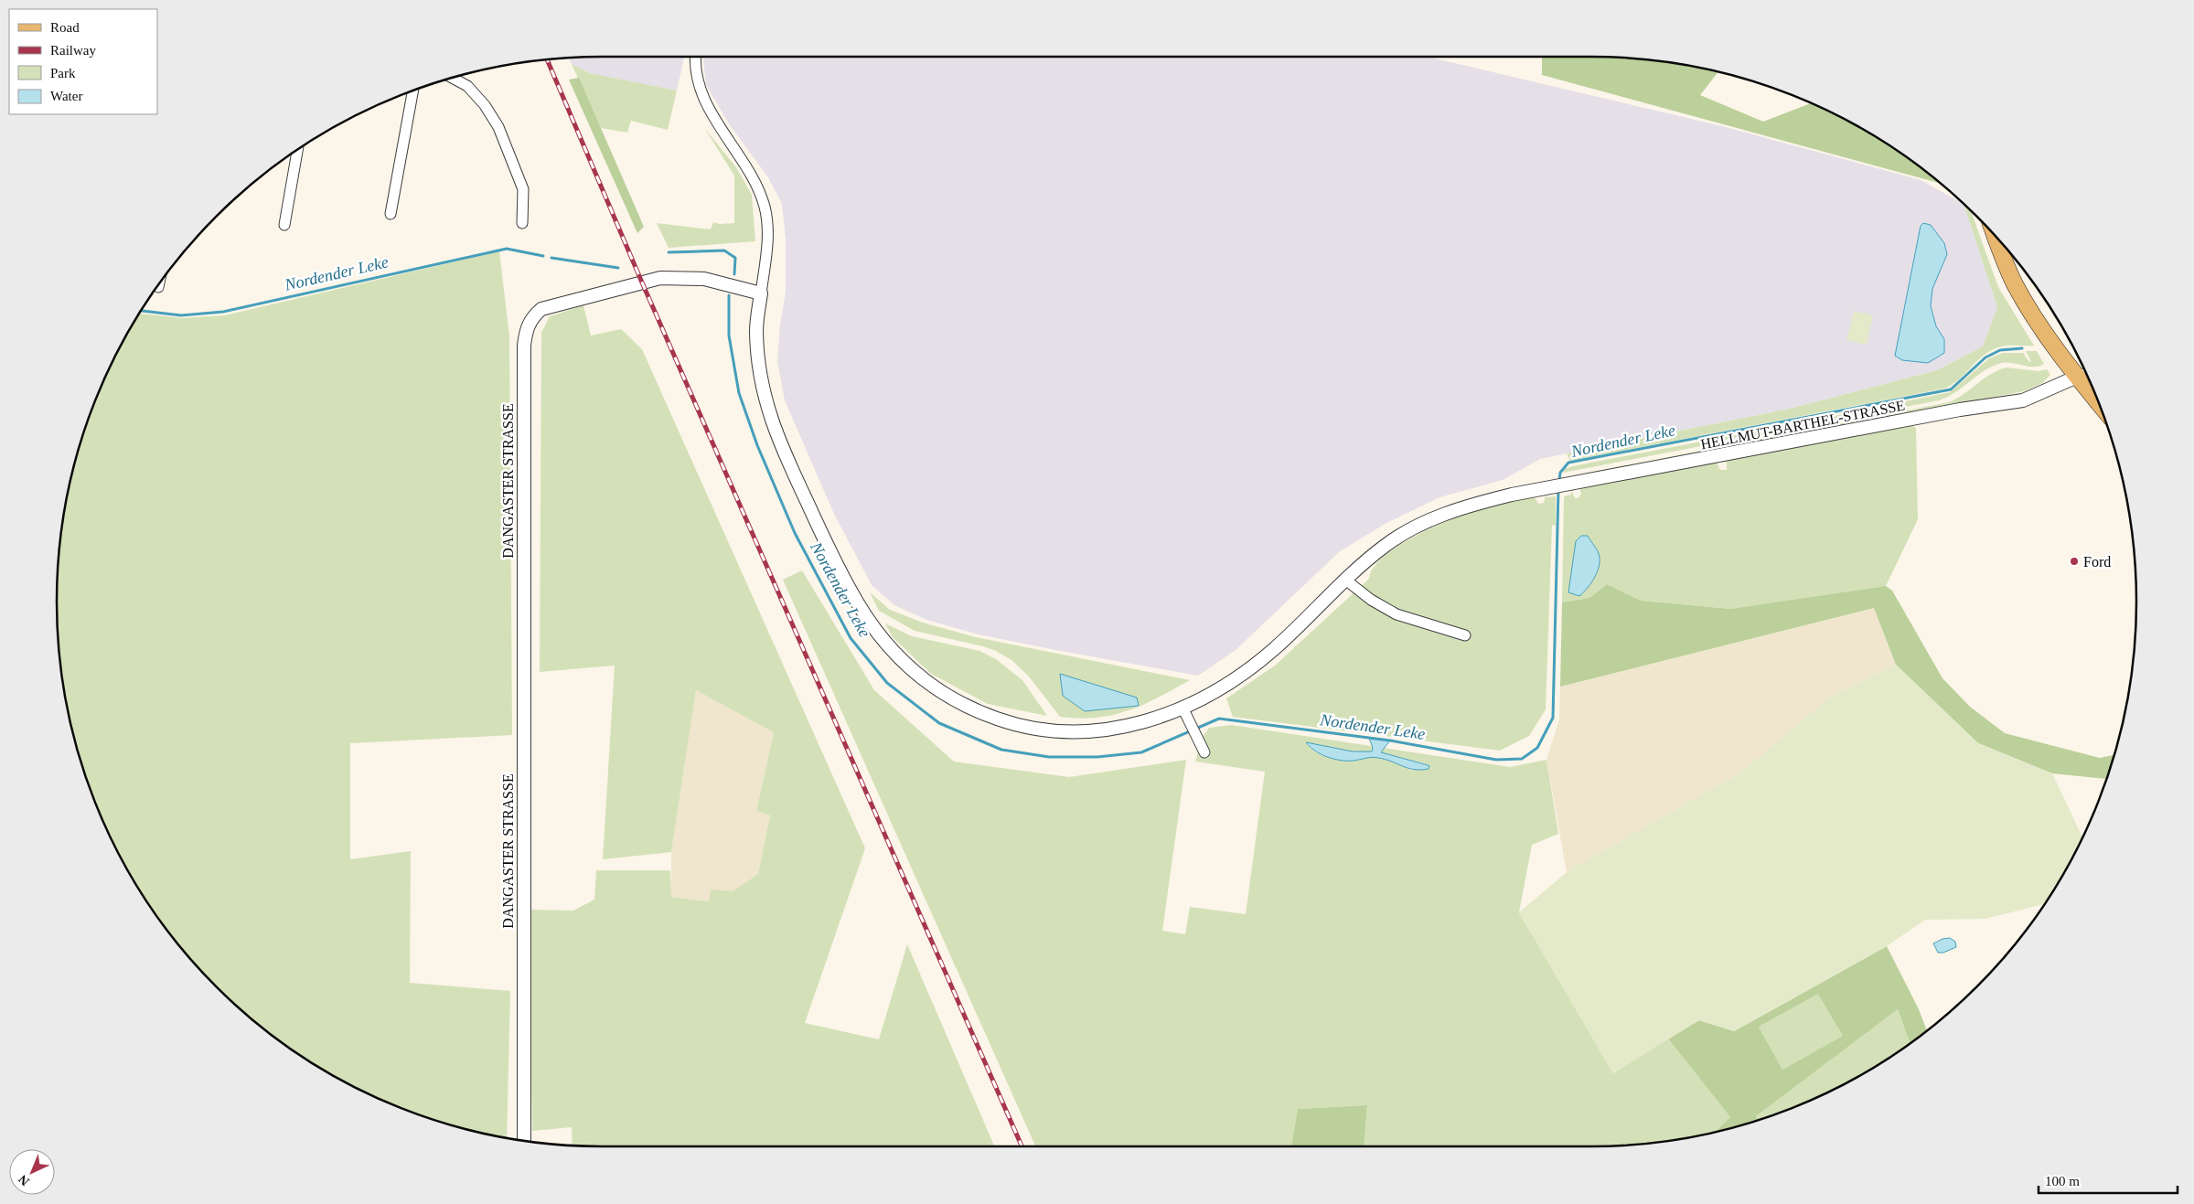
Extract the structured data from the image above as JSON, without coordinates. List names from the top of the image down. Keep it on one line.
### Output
{"streets":{"street":["HELLMUT-BARTHEL-STRASSE","DANGASTER STRASSE"]},"crossings":[["HELLMUT-BARTHEL-STRASSE","DANGASTER STRASSE"]],"water":["Nordender Leke"],"places":["Ford"],"legend":["Road","Railway","Park","Water"],"scale_bar":"100 m","north":"bottom left"}
